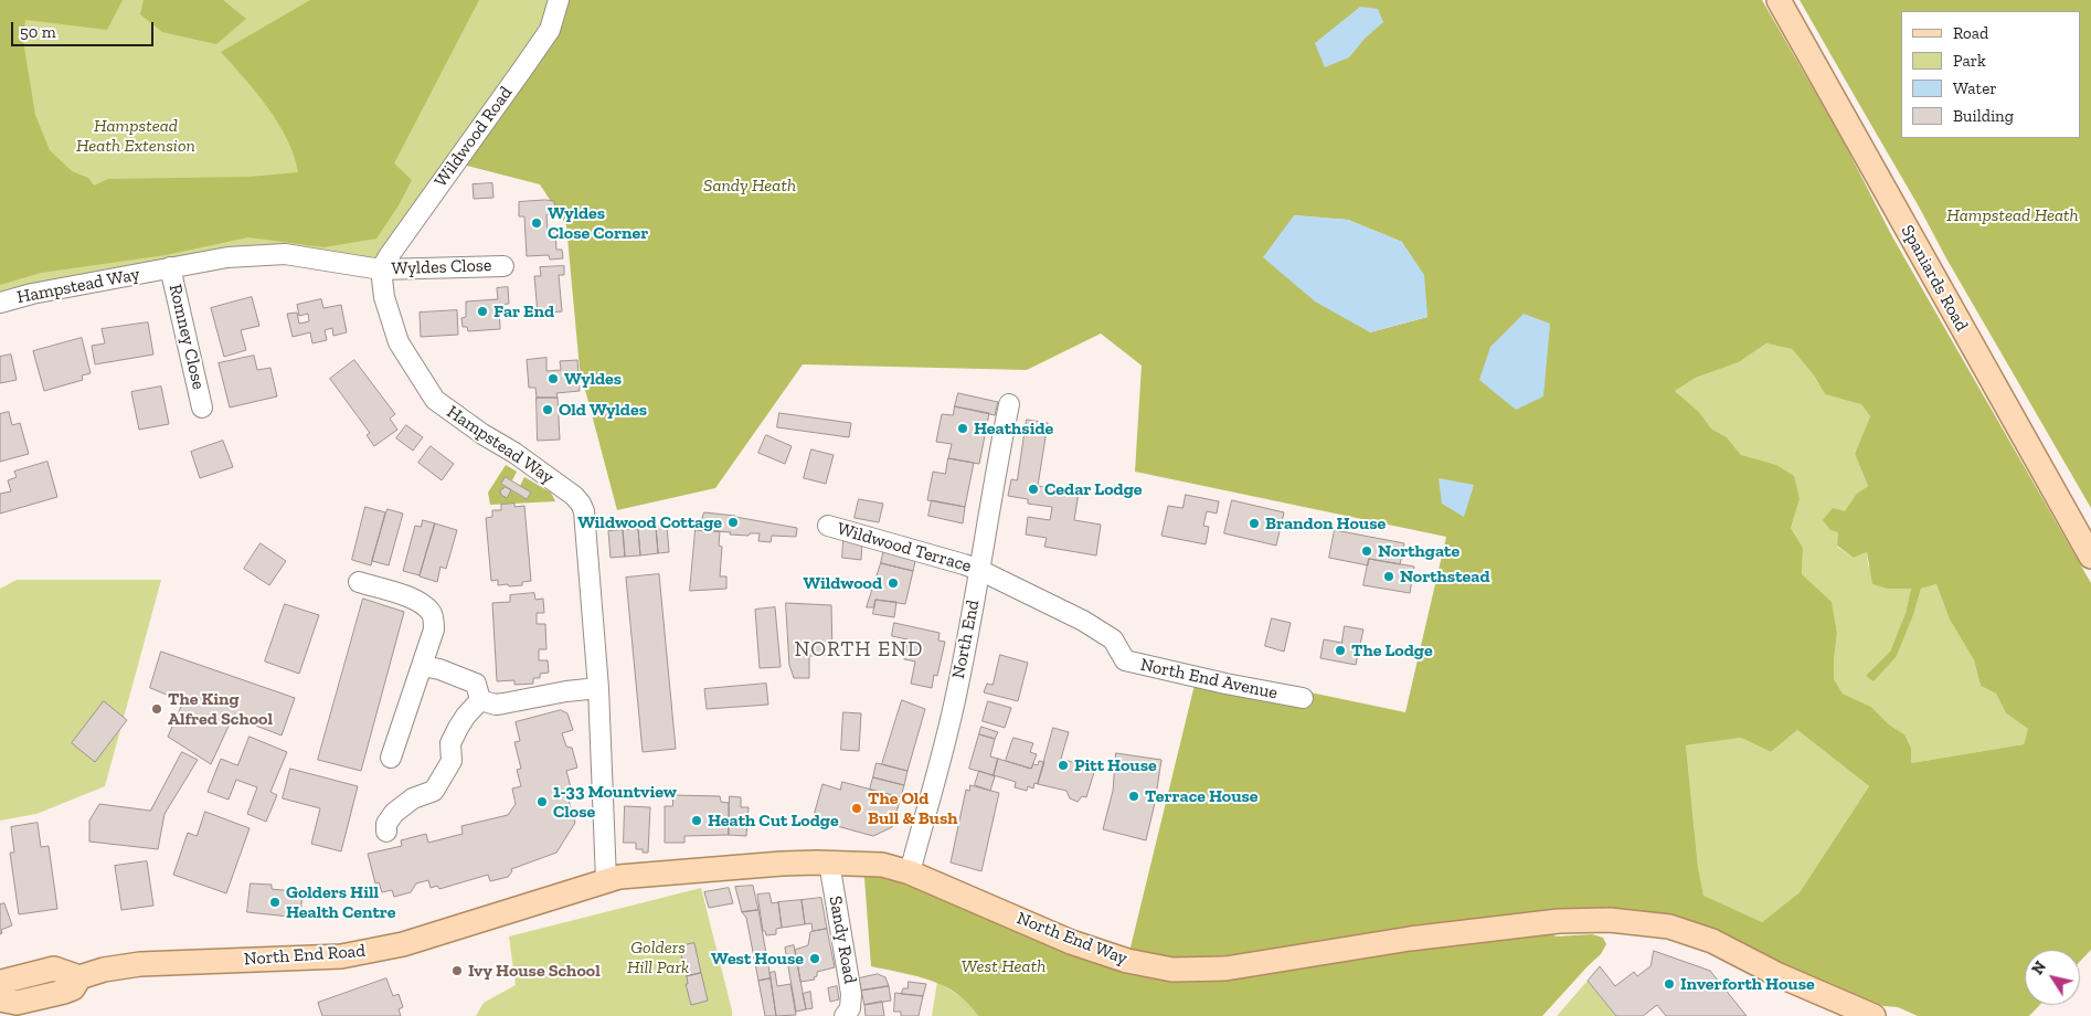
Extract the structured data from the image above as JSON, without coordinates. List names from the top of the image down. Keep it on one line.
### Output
{"streets":{"main road":["Spaniards Road","North End Way","North End Road"],"street":["Wildwood Road","Wyldes Close","Hampstead Way","Romney Close","Wildwood Terrace","North End","North End Avenue","Sandy Road"]},"crossings":[["Wildwood Road","Wyldes Close"],["Wildwood Road","Hampstead Way"],["Wyldes Close","Hampstead Way"],["Hampstead Way","Romney Close"],["Hampstead Way","North End Way"],["Hampstead Way","North End Road"],["Wildwood Terrace","North End"],["Wildwood Terrace","North End Avenue"],["North End","North End Avenue"],["North End","North End Way"],["North End Way","Sandy Road"],["North End Way","North End Road"]],"districts":["NORTH END"],"parks":["Hampstead Heath Extension","Sandy Heath","Hampstead Heath","Golders Hill Park","West Heath"],"places":["Wyldes Close Corner","Far End","Wyldes","Old Wyldes","Heathside","Cedar Lodge","Wildwood Cottage","Brandon House","Northgate","Northstead","Wildwood","The Lodge","The King Alfred School","Pitt House","Terrace House","1-33 Mountview Close","The Old Bull & Bush","Heath Cut Lodge","Golders Hill Health Centre","West House","Ivy House School","Inverforth House"],"legend":["Road","Park","Water","Building"],"scale_bar":"50 m","north":"top left"}
